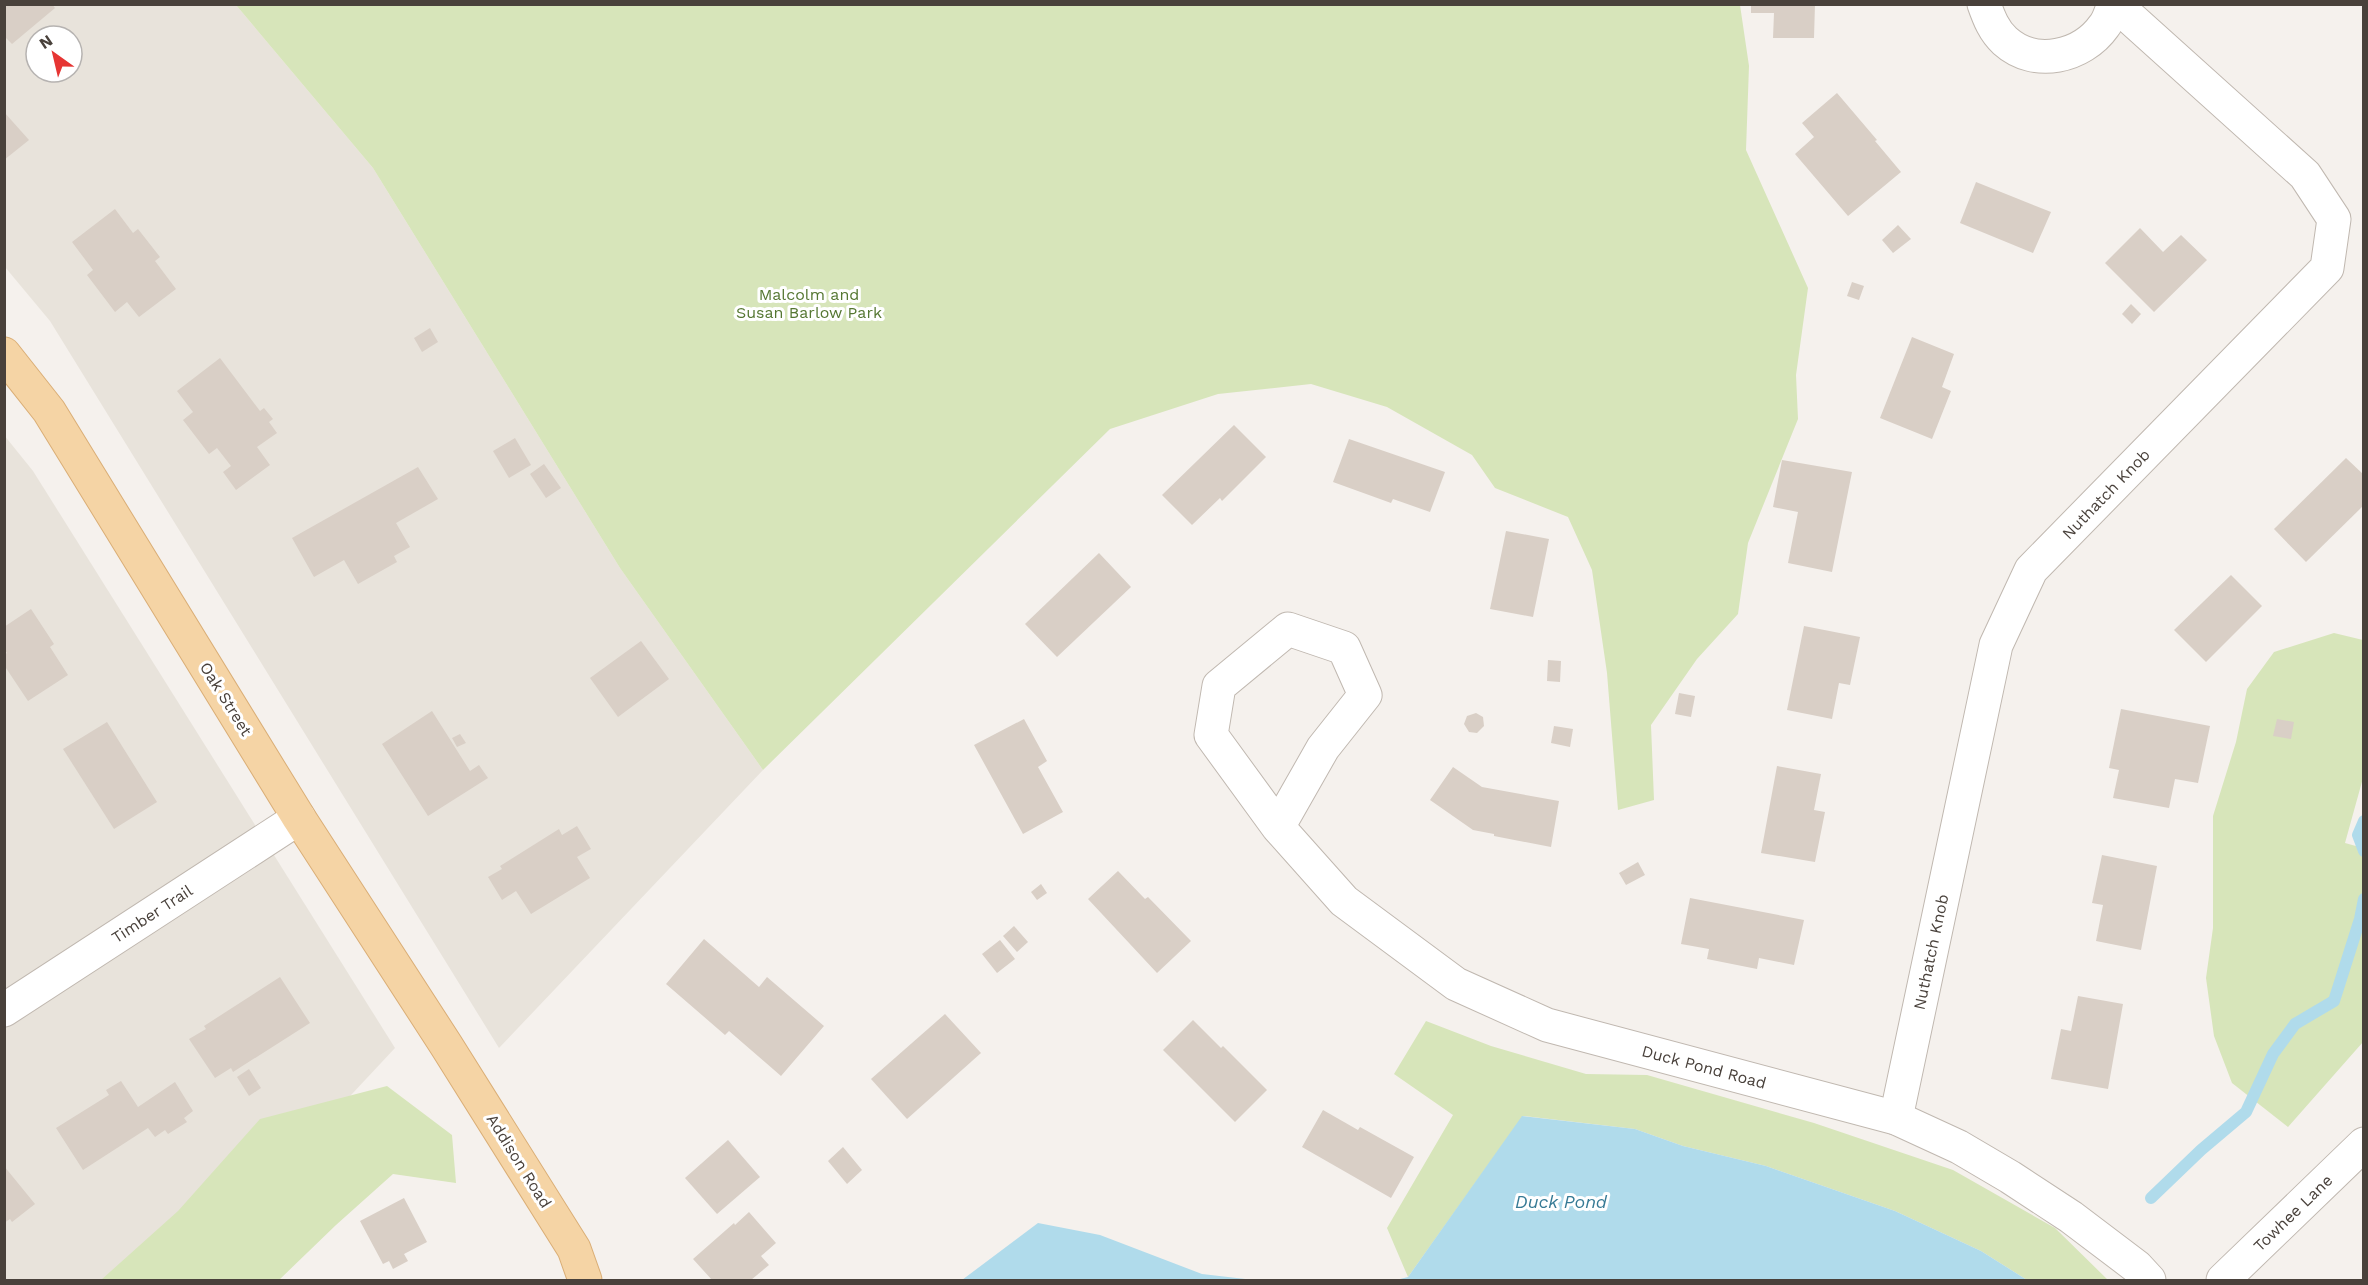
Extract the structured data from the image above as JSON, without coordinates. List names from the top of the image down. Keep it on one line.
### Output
{"streets":{"main road":["Oak Street","Addison Road"],"street":["Nuthatch Knob","Timber Trail","Duck Pond Road","Towhee Lane"]},"crossings":[["Nuthatch Knob","Duck Pond Road"],["Oak Street","Timber Trail"],["Oak Street","Addison Road"]],"water":["Duck Pond"],"parks":["Malcolm and Susan Barlow Park"],"north":"top left"}
